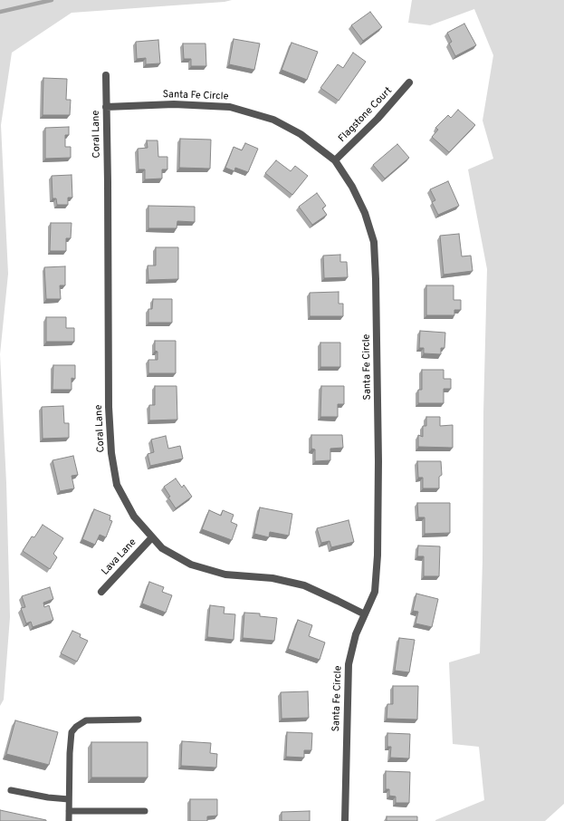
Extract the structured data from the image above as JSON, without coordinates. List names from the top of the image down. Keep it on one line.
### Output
{"streets":{"street":["Santa Fe Circle","Flagstone Court","Coral Lane","Lava Lane"]},"crossings":[["Santa Fe Circle","Flagstone Court"],["Santa Fe Circle","Coral Lane"],["Coral Lane","Lava Lane"]]}
